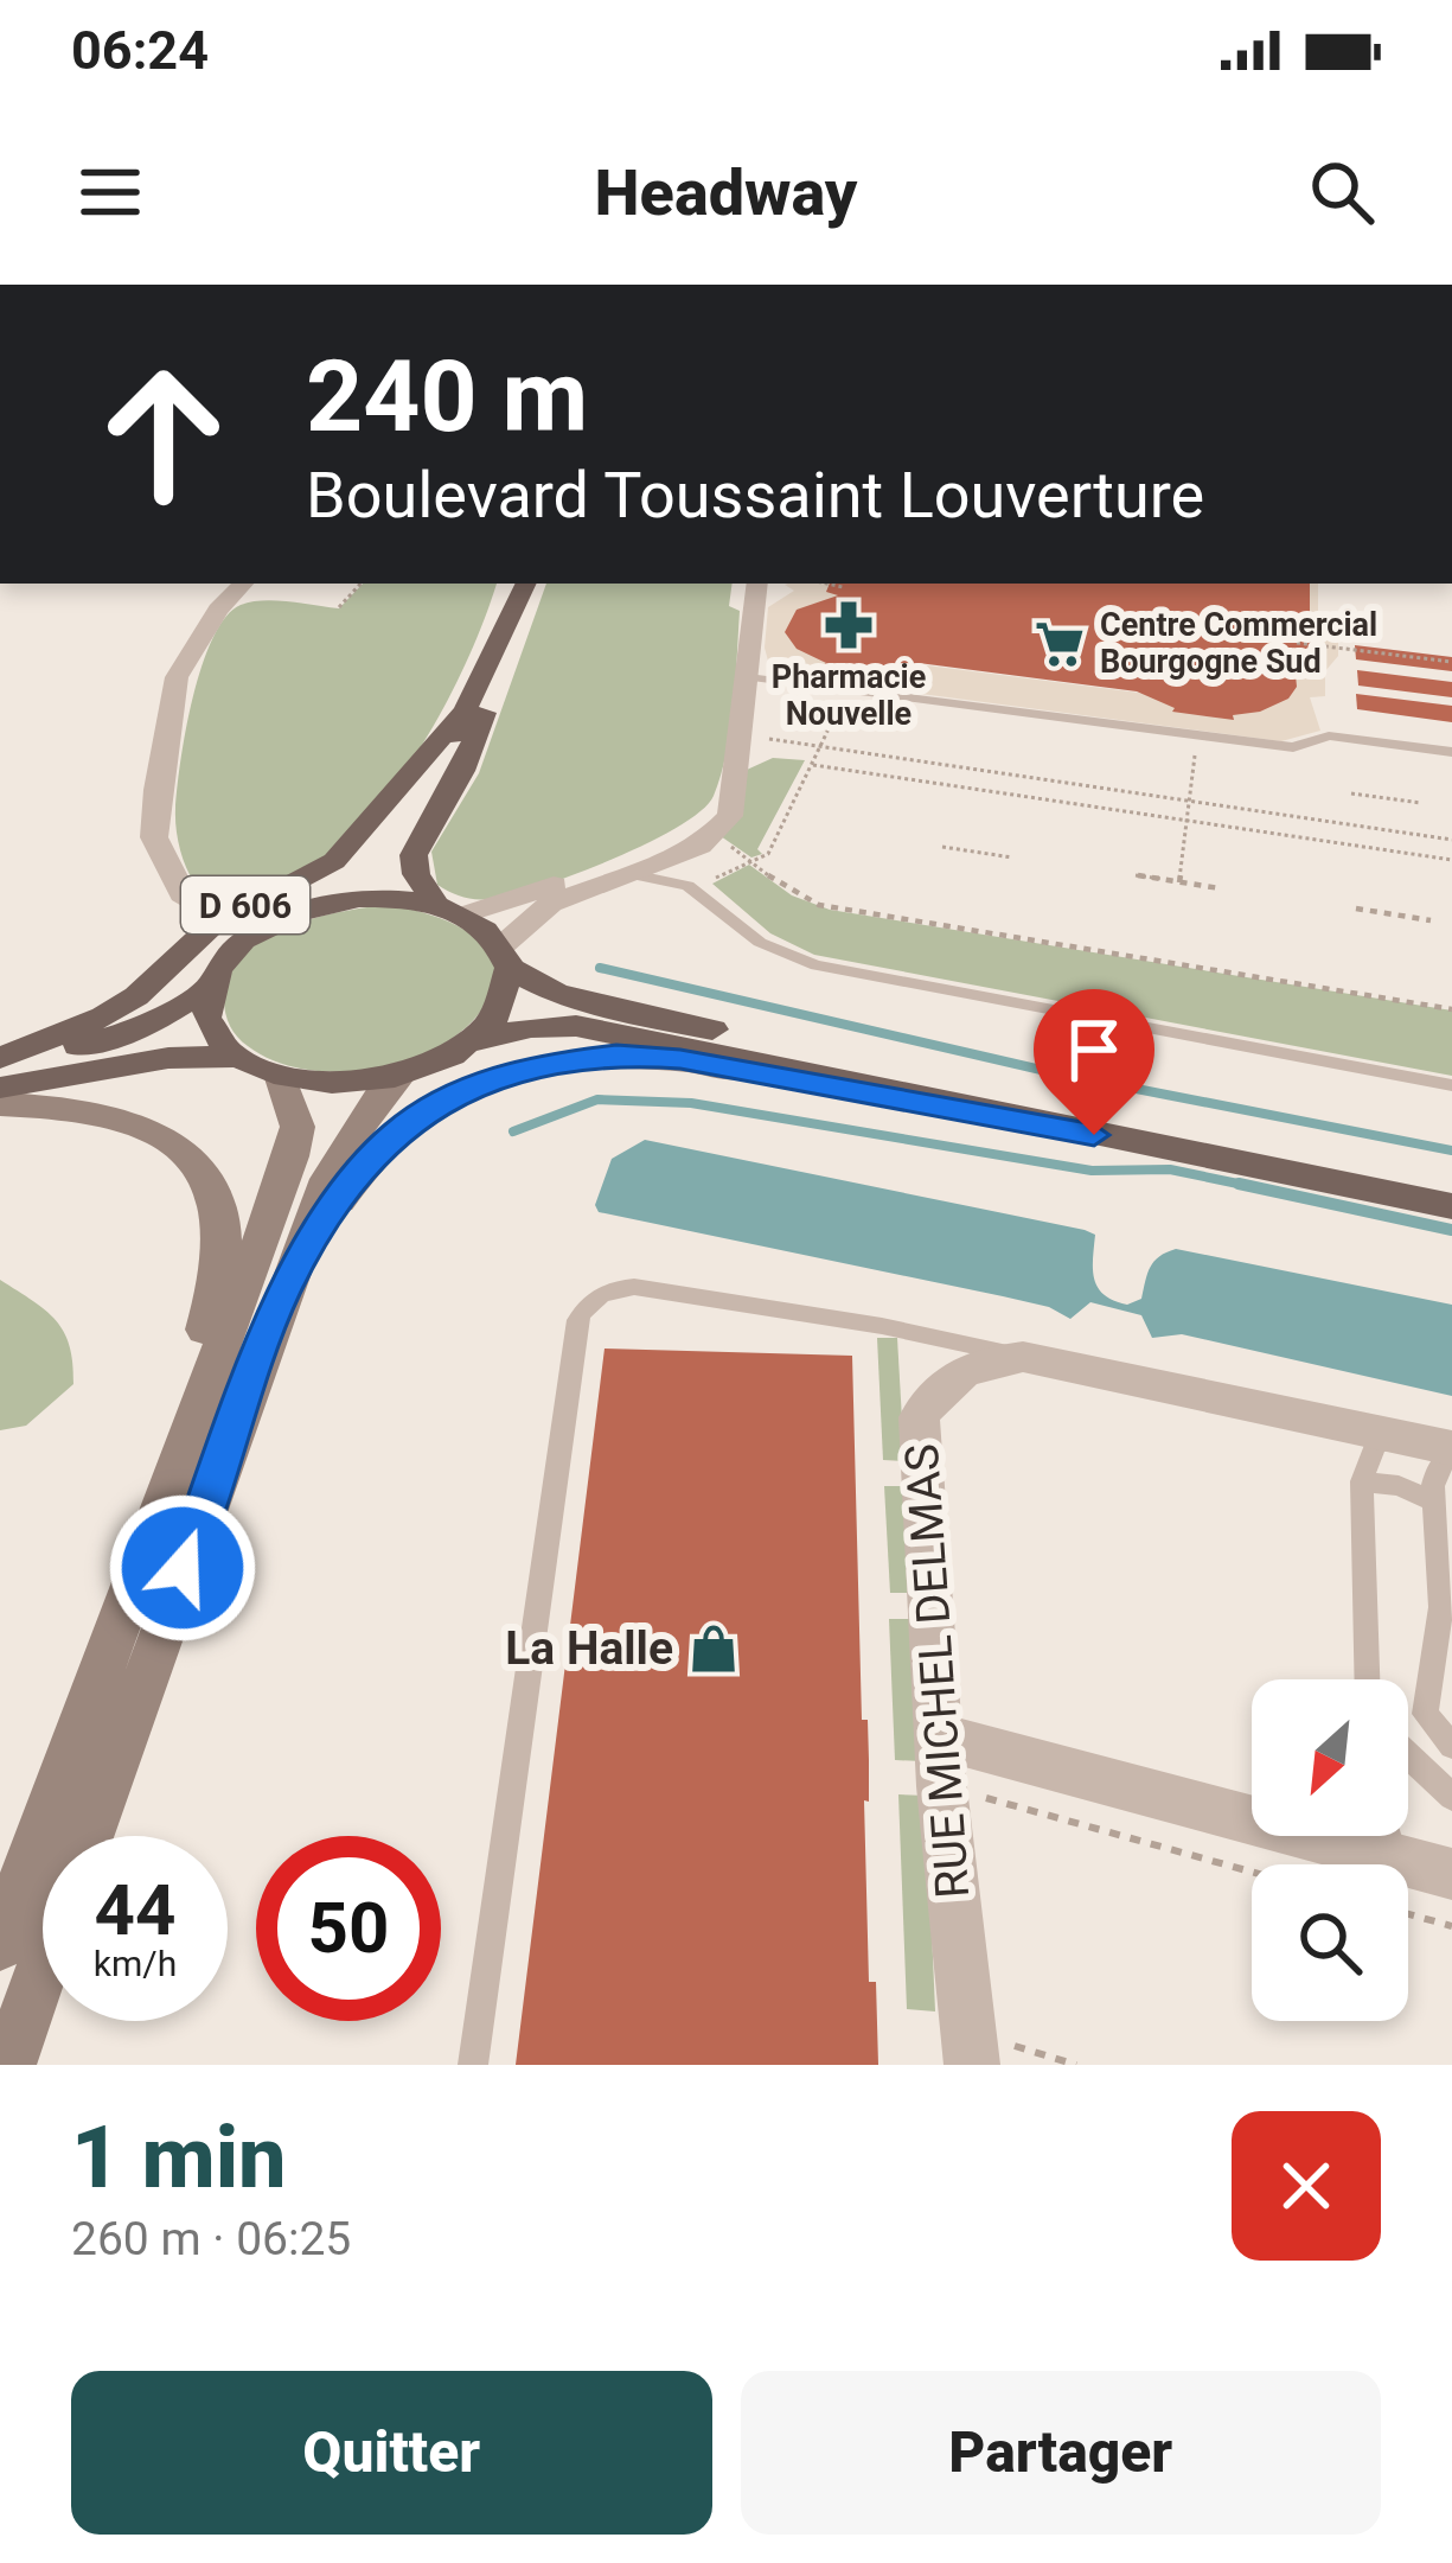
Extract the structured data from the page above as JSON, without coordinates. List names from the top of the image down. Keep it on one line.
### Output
{"streets":{"main road":["D 606"],"street":["RUE MICHEL DELMAS"]},"places":{"pharmacy":["Pharmacie Nouvelle"],"supermarket":["Centre Commercial Bourgogne Sud"],"shop":["La Halle"]},"north":"bottom left","page":{"status":"06:24","header":"Headway","turn":["240 m","Boulevard Toussaint Louverture"],"speed":"44 km/h","limit":"50","heading":["1 min","260 m · 06:25"],"buttons":["Quitter","Partager"]}}
